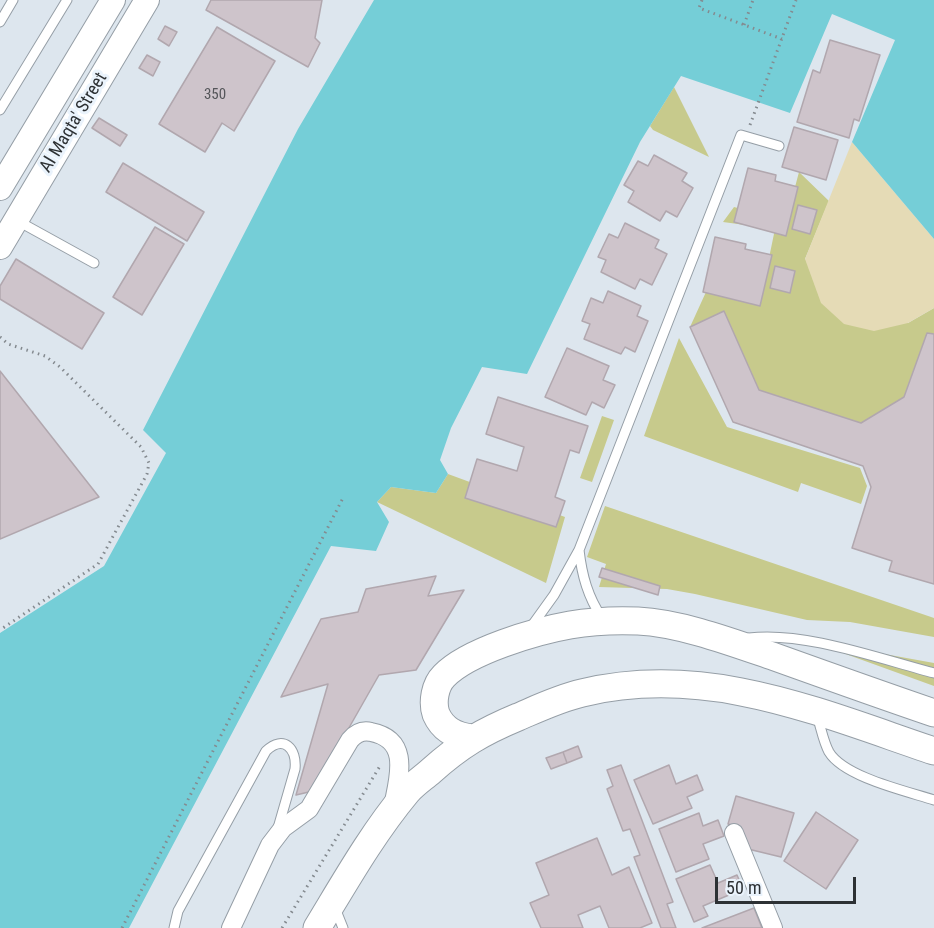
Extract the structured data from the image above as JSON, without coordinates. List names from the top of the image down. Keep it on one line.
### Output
{"streets":{"street":["Al Maqta' Street"]},"house_numbers":["350"],"scale_bar":"50 m"}
